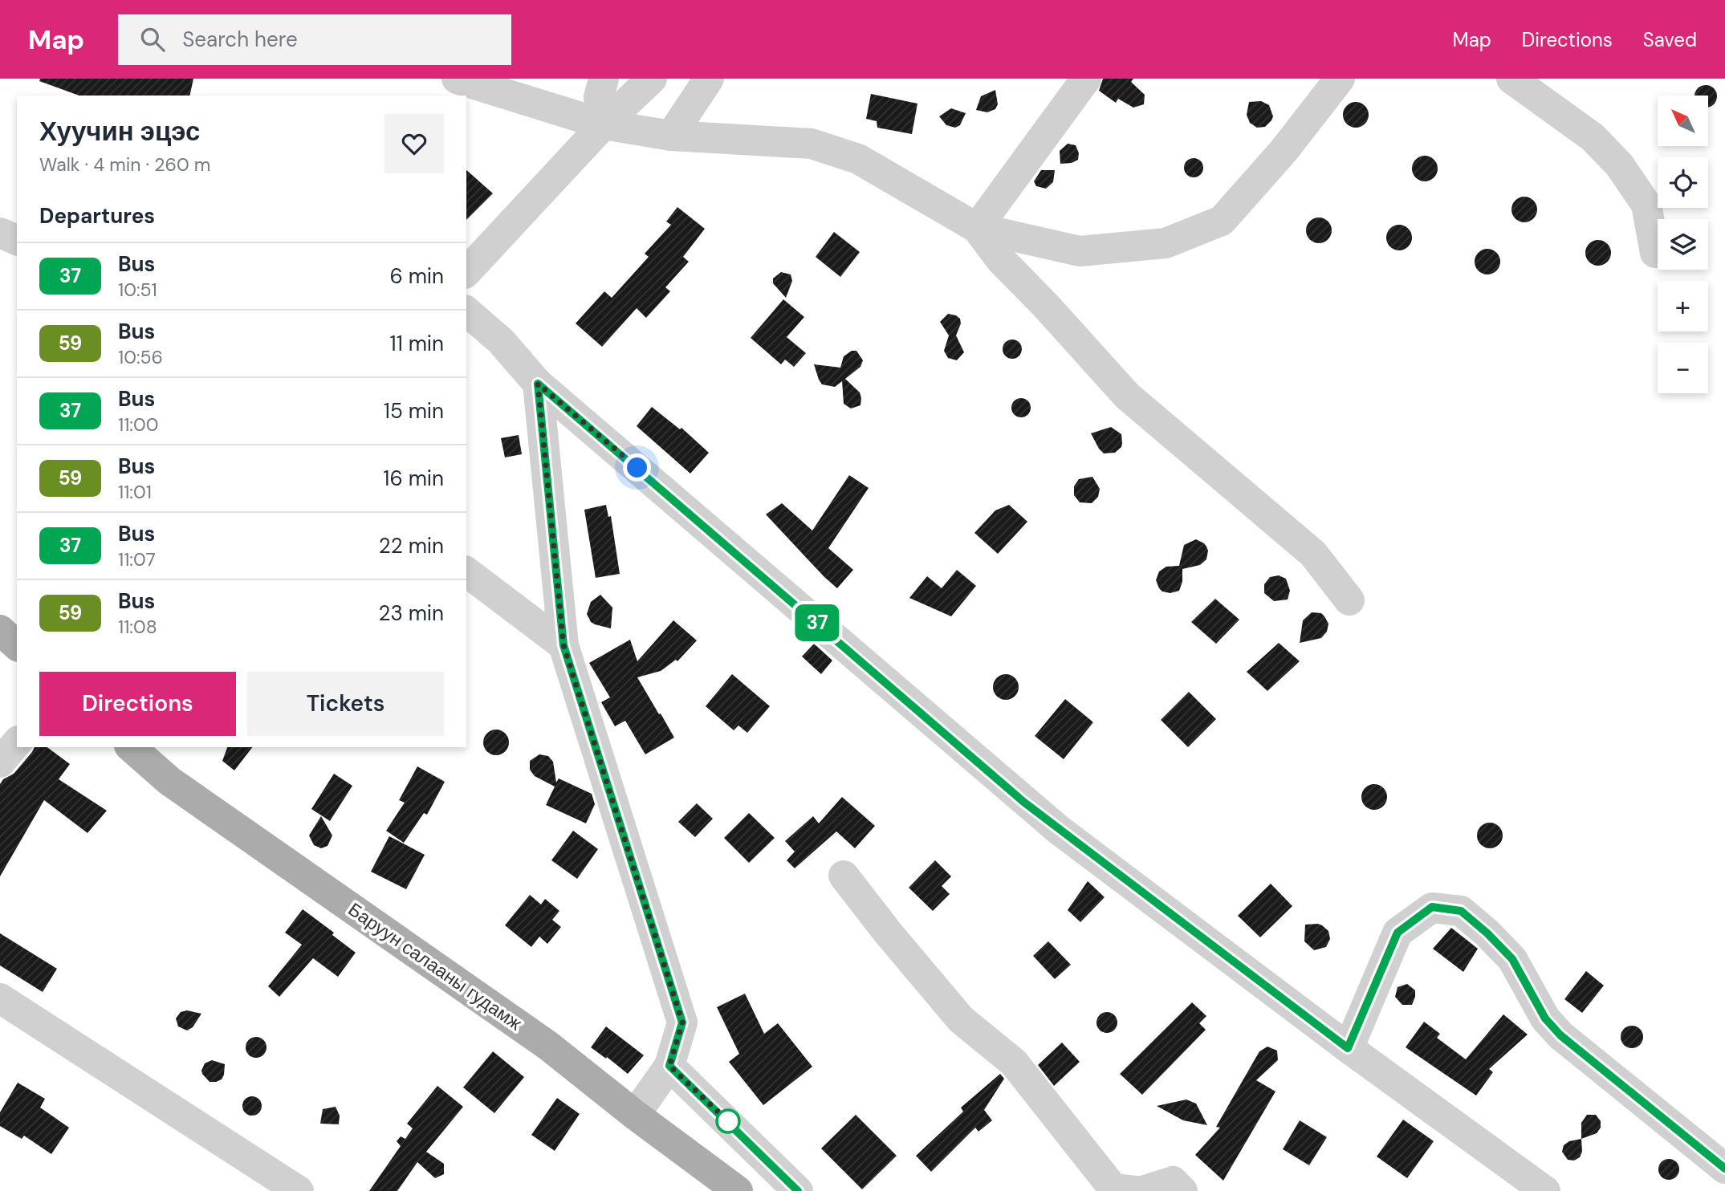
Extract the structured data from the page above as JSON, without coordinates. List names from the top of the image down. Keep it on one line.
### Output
{"streets":{"main road":["Баруун салааны гудамж"]},"lines":["bus line 37"],"north":"top left","page":{"header":"Map","search":"Search here","nav":["Map","Directions","Saved"],"on_map":"37","map_buttons":["+","−"],"heading":[["Хуучин эцэс","Walk · 4 min · 260 m"],"Departures"],"list":[{"mark":"37","name":"Bus","note":"10:51","value":"6 min"},{"mark":"59","name":"Bus","note":"10:56","value":"11 min"},{"mark":"37","name":"Bus","note":"11:00","value":"15 min"},{"mark":"59","name":"Bus","note":"11:01","value":"16 min"},{"mark":"37","name":"Bus","note":"11:07","value":"22 min"},{"mark":"59","name":"Bus","note":"11:08","value":"23 min"}],"buttons":["Directions","Tickets"]}}
